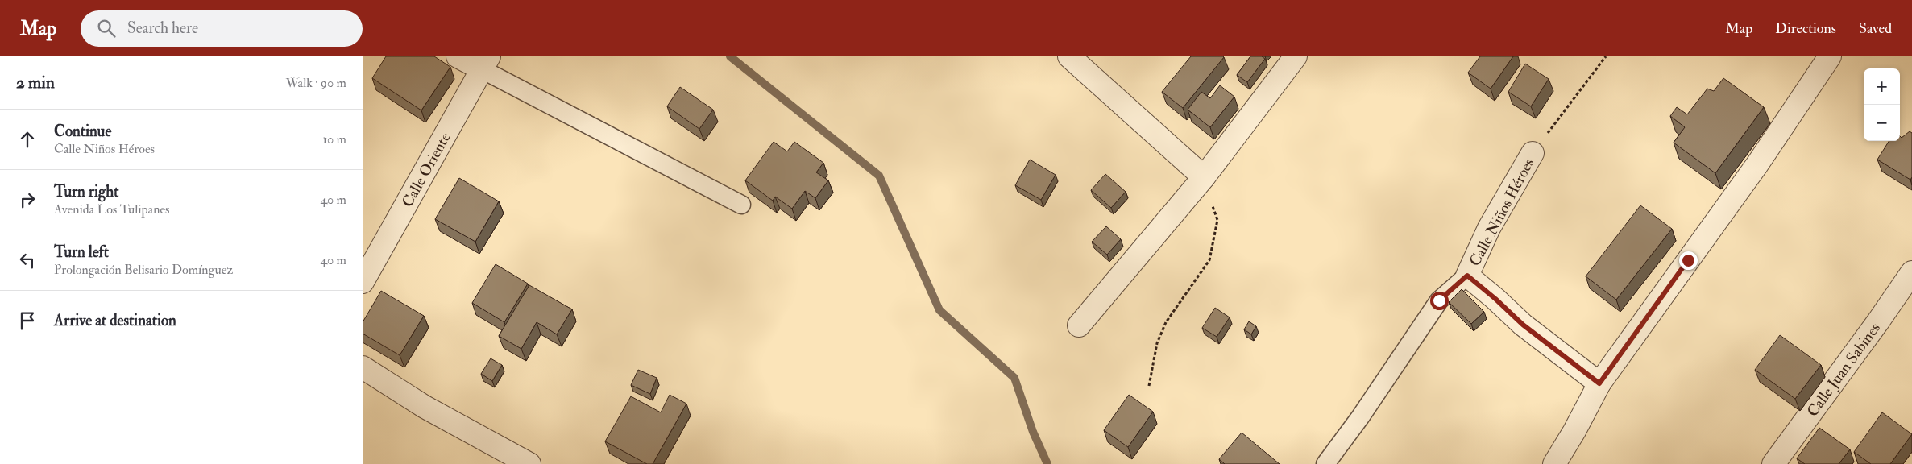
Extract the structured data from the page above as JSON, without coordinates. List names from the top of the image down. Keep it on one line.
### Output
{"streets":{"street":["Calle Oriente","Calle Niños Héroes","Calle Juan Sabines"]},"page":{"header":"Map","search":"Search here","nav":["Map","Directions","Saved"],"heading":["2 min","Walk · 90 m"],"map_buttons":["+","−"],"list":[["Continue","Calle Niños Héroes","10 m"],["Turn right","Avenida Los Tulipanes","40 m"],["Turn left","Prolongación Belisario Domínguez","40 m"],"Arrive at destination"]}}
